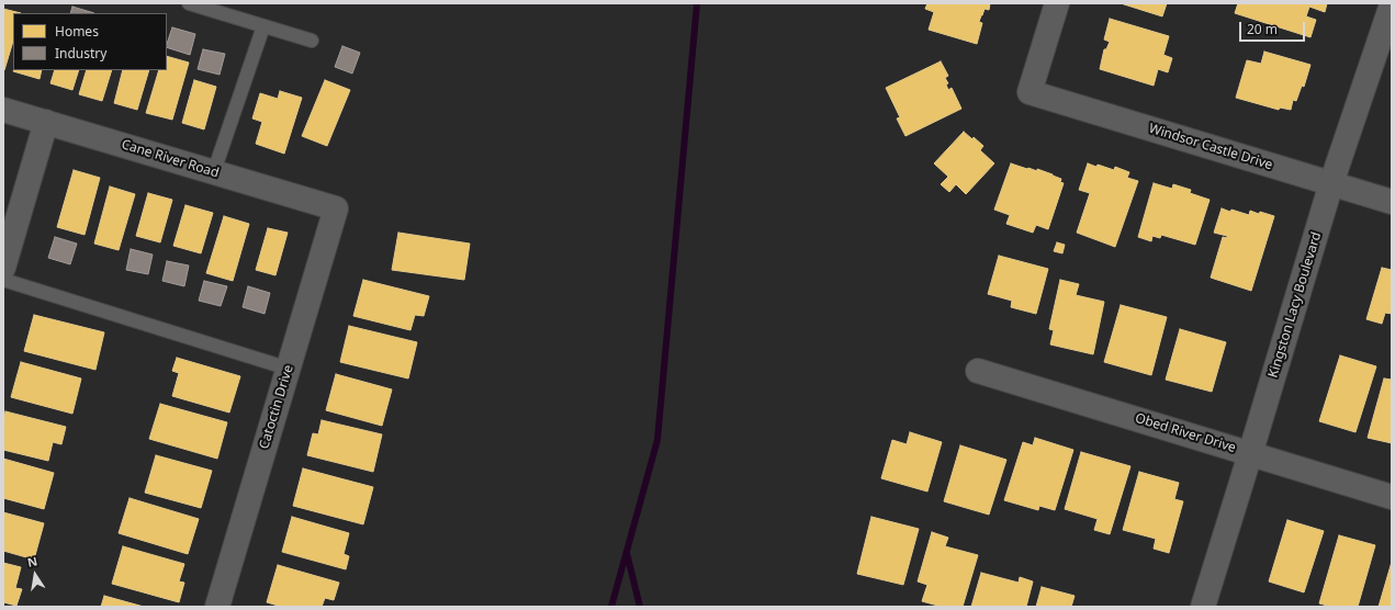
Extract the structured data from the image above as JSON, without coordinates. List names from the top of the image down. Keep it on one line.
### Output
{"streets":{"street":["Windsor Castle Drive","Cane River Road","Kingston Lacy Boulevard","Catoctin Drive","Obed River Drive"]},"crossings":[["Windsor Castle Drive","Kingston Lacy Boulevard"],["Cane River Road","Catoctin Drive"],["Kingston Lacy Boulevard","Obed River Drive"]],"legend":["Homes","Industry"],"scale_bar":"20 m","north":"top"}
